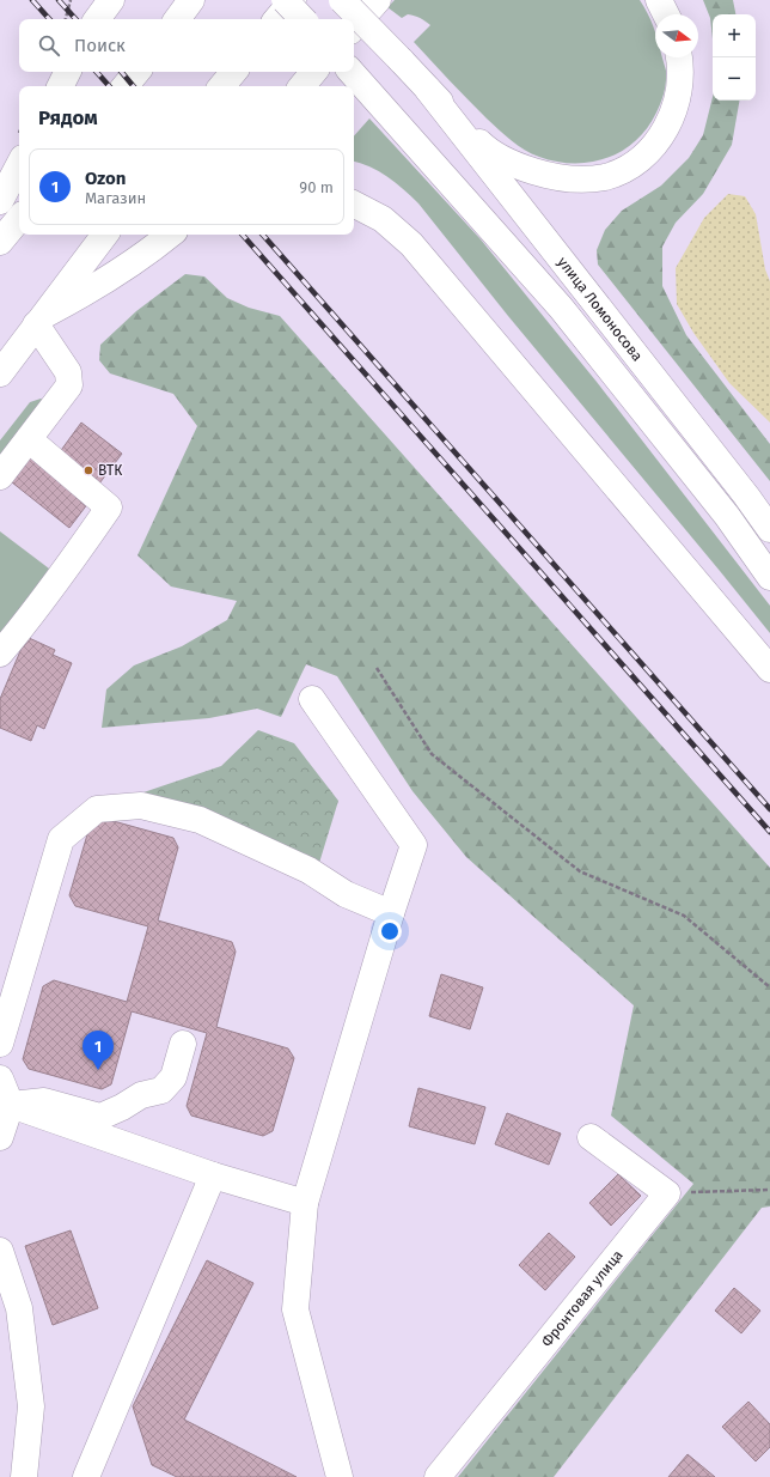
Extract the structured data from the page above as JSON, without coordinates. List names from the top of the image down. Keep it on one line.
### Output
{"streets":{"main road":["улица Ломоносова","Фронтовая улица"]},"places":["ВТК"],"north":"right","page":{"map_buttons":["+","−"],"search":"Поиск","heading":"Рядом","list":[{"mark":"1","name":"Ozon","note":"Магазин","value":"90 m"}],"pins":"1"}}
